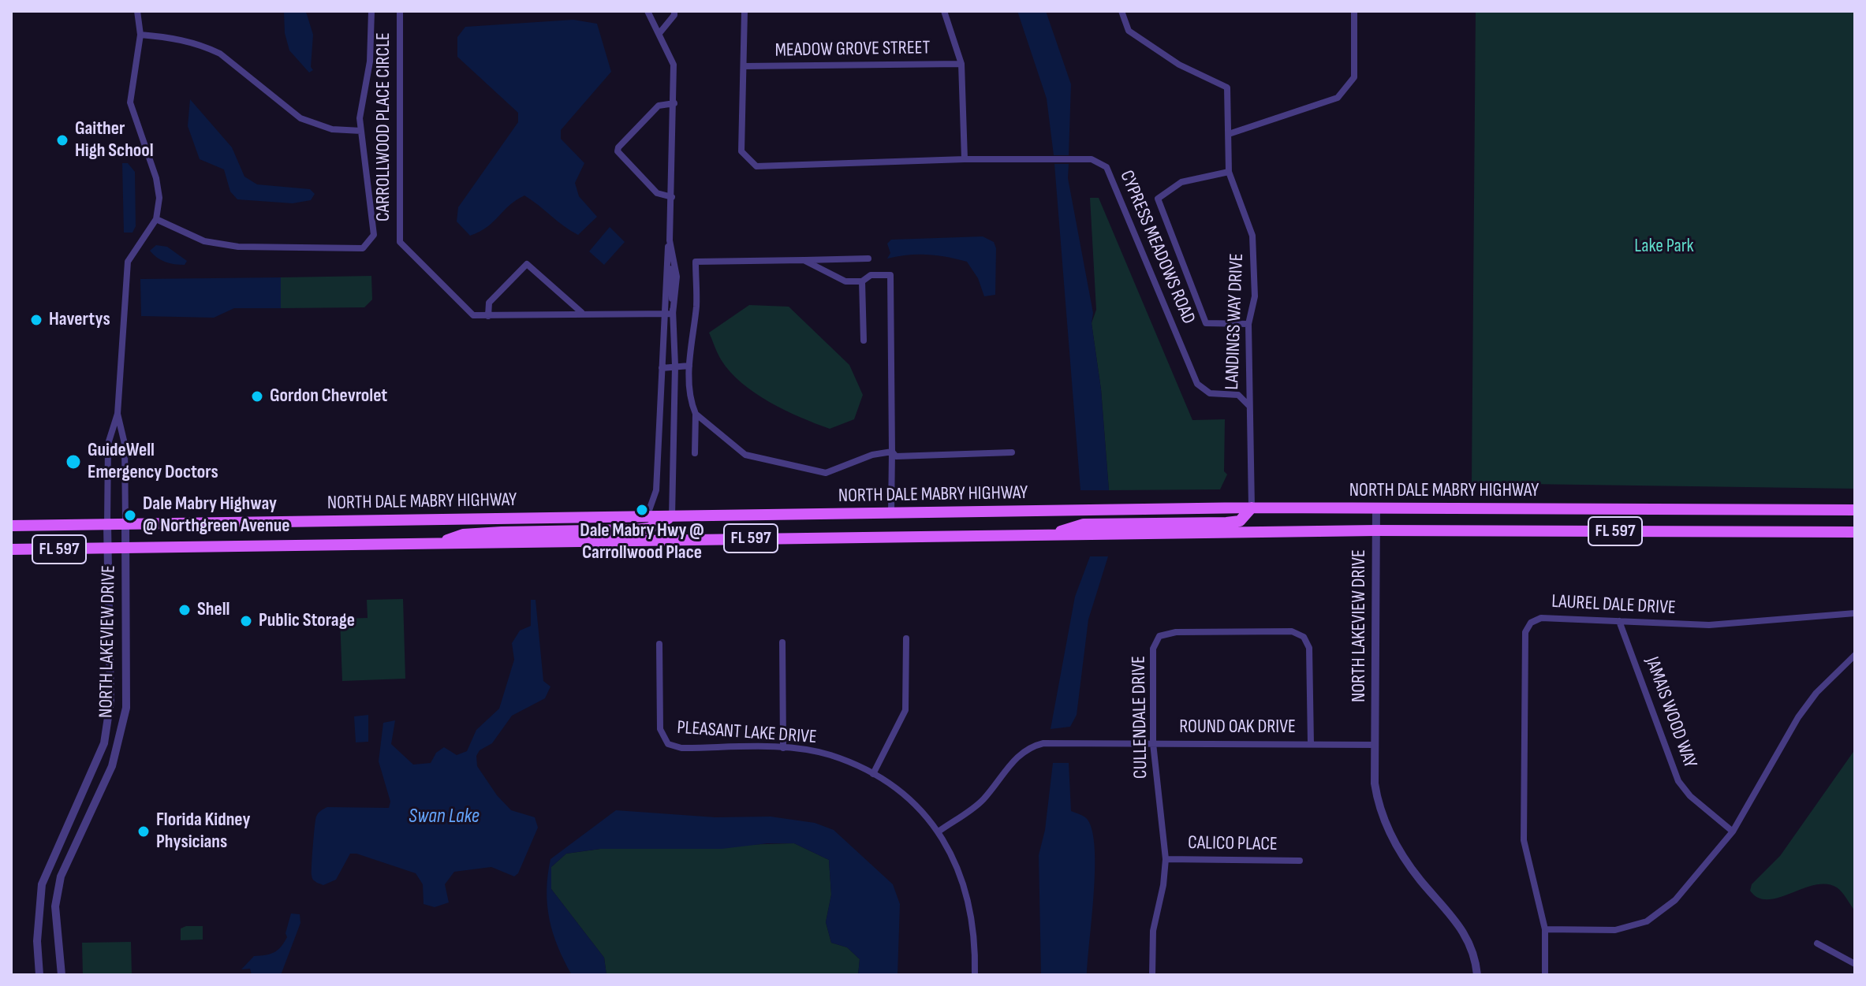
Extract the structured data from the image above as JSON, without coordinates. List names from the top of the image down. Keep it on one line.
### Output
{"streets":{"main road":["NORTH DALE MABRY HIGHWAY","FL 597"],"street":["MEADOW GROVE STREET","CARROLLWOOD PLACE CIRCLE","CYPRESS MEADOWS ROAD","LANDINGS WAY DRIVE","LAUREL DALE DRIVE","NORTH LAKEVIEW DRIVE","JAMAIS WOOD WAY","CULLENDALE DRIVE","ROUND OAK DRIVE","PLEASANT LAKE DRIVE","CALICO PLACE"]},"crossings":[["MEADOW GROVE STREET","CYPRESS MEADOWS ROAD"],["CYPRESS MEADOWS ROAD","LANDINGS WAY DRIVE"],["LANDINGS WAY DRIVE","NORTH DALE MABRY HIGHWAY"],["NORTH DALE MABRY HIGHWAY","NORTH LAKEVIEW DRIVE"],["LAUREL DALE DRIVE","JAMAIS WOOD WAY"],["NORTH LAKEVIEW DRIVE","ROUND OAK DRIVE"],["CULLENDALE DRIVE","ROUND OAK DRIVE"],["CULLENDALE DRIVE","CALICO PLACE"],["ROUND OAK DRIVE","PLEASANT LAKE DRIVE"]],"water":["Swan Lake"],"parks":["Lake Park"],"places":["Gaither High School","Havertys","Gordon Chevrolet","GuideWell Emergency Doctors","Dale Mabry Hwy @ Carrollwood Place","Dale Mabry Highway @ Northgreen Avenue","Shell","Public Storage","Florida Kidney Physicians"]}
